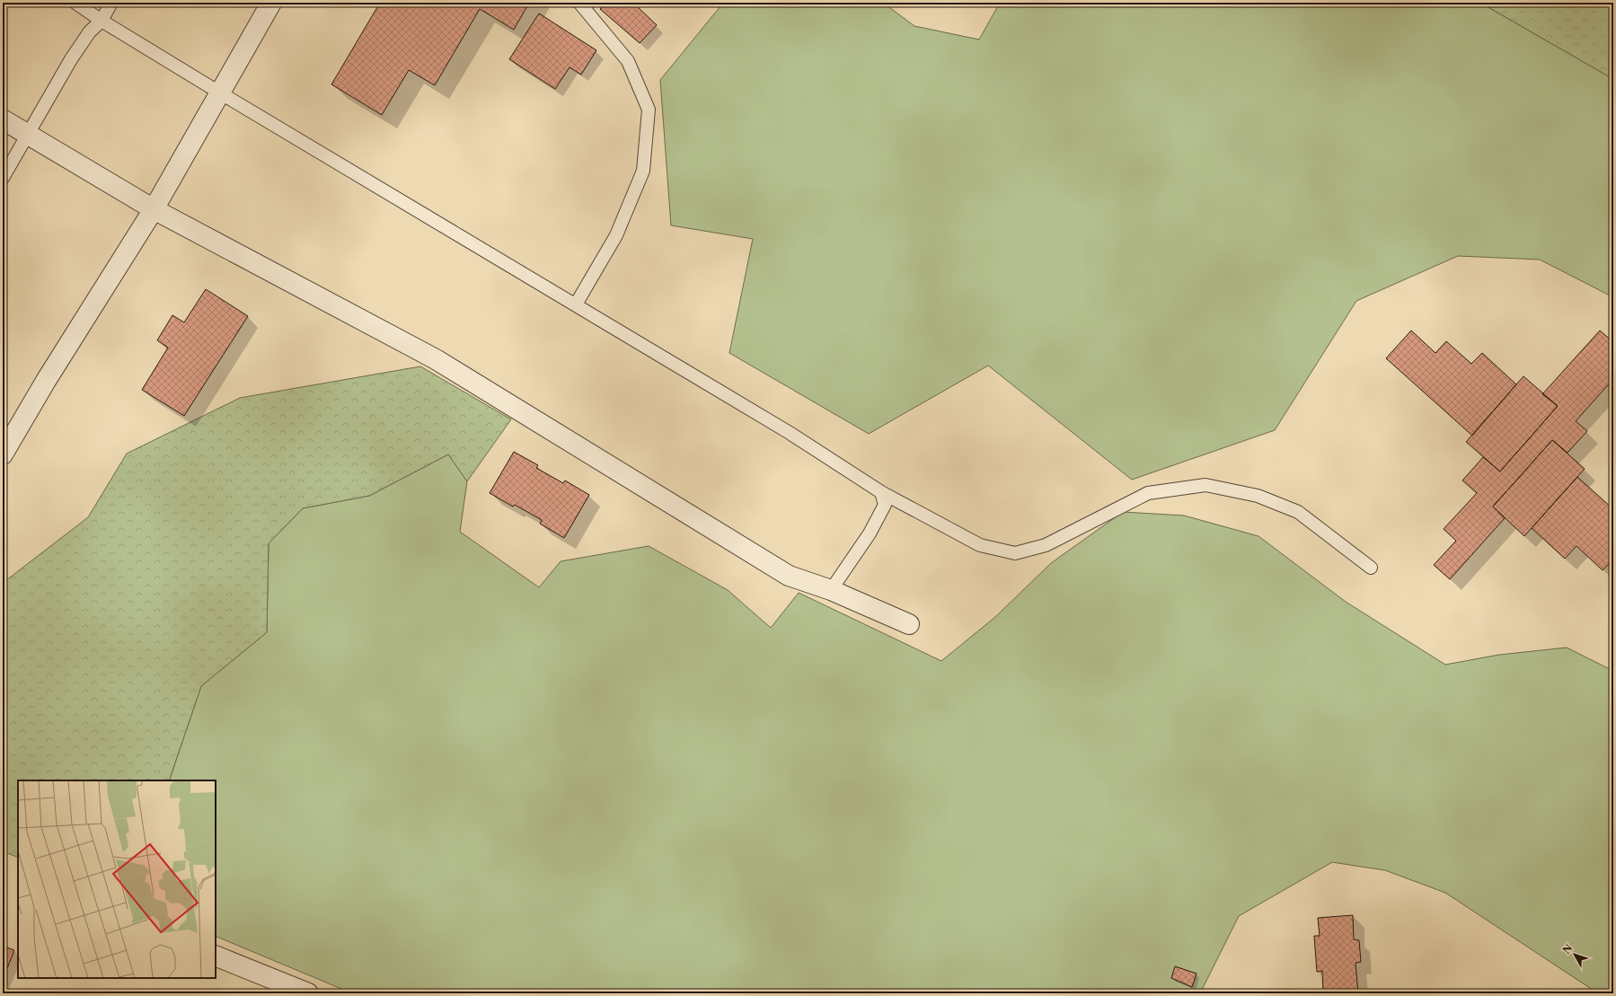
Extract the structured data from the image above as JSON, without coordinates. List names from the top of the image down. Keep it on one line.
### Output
{"north":"top left"}
